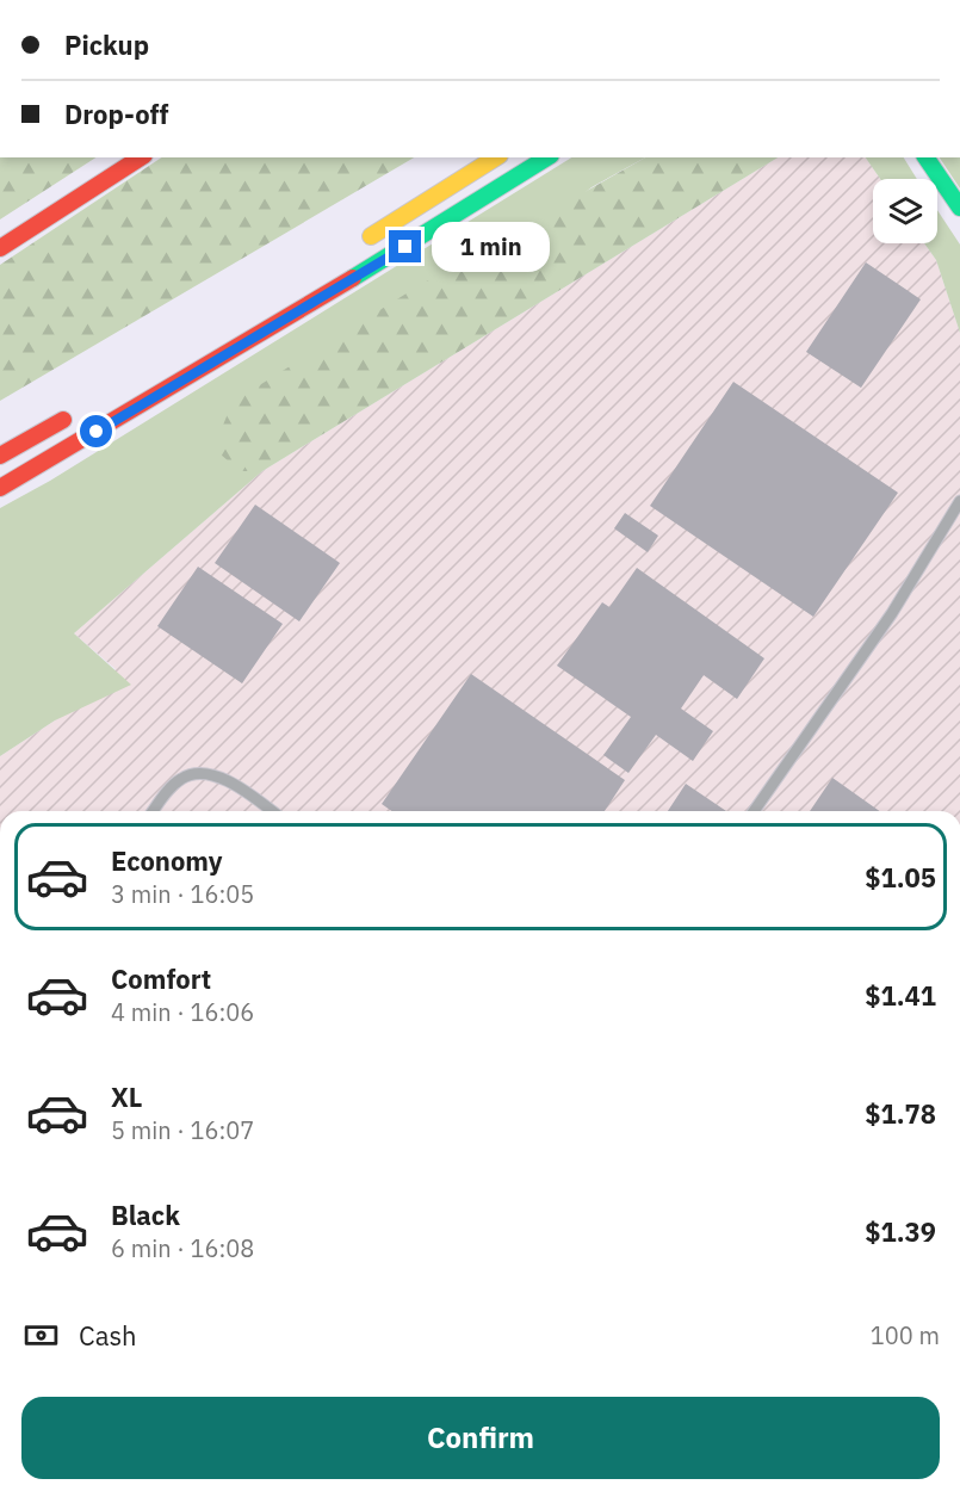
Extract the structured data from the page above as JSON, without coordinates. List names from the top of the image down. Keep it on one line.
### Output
{"page":{"banner":["Pickup","Drop-off"],"bubble":"1 min","list":[{"name":"Economy","note":"3 min · 16:05","value":"$1.05"},{"name":"Comfort","note":"4 min · 16:06","value":"$1.41"},{"name":"XL","note":"5 min · 16:07","value":"$1.78"},{"name":"Black","note":"6 min · 16:08","value":"$1.39"}],"pay":["Cash","100 m"],"buttons":"Confirm"}}
